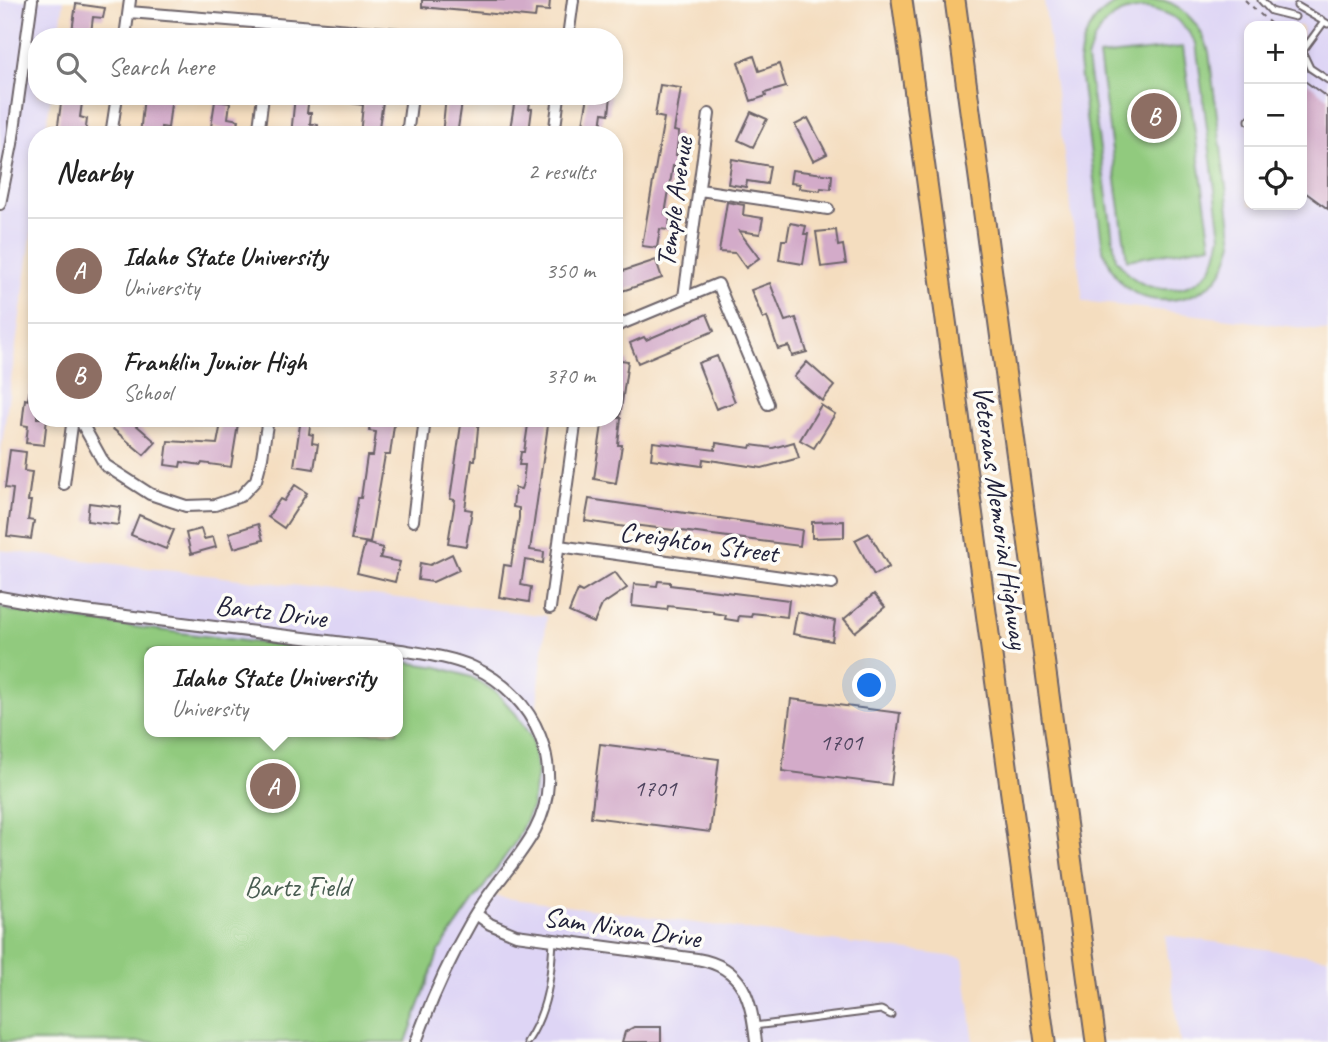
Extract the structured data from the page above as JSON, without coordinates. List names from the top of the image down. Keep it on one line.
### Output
{"streets":{"highway":["Veterans Memorial Highway"],"street":["Temple Avenue","Creighton Street","Bartz Drive","Sam Nixon Drive"]},"crossings":[["Bartz Drive","Sam Nixon Drive"]],"parks":["Bartz Field"],"house_numbers":["1701","1701"],"page":{"map_buttons":["+","−"],"search":"Search here","pins":["B","A"],"heading":["Nearby","2 results"],"list":[{"mark":"A","name":"Idaho State University","note":"University","value":"350 m"},{"mark":"B","name":"Franklin Junior High","note":"School","value":"370 m"}],"popup":["Idaho State University","University"]}}
